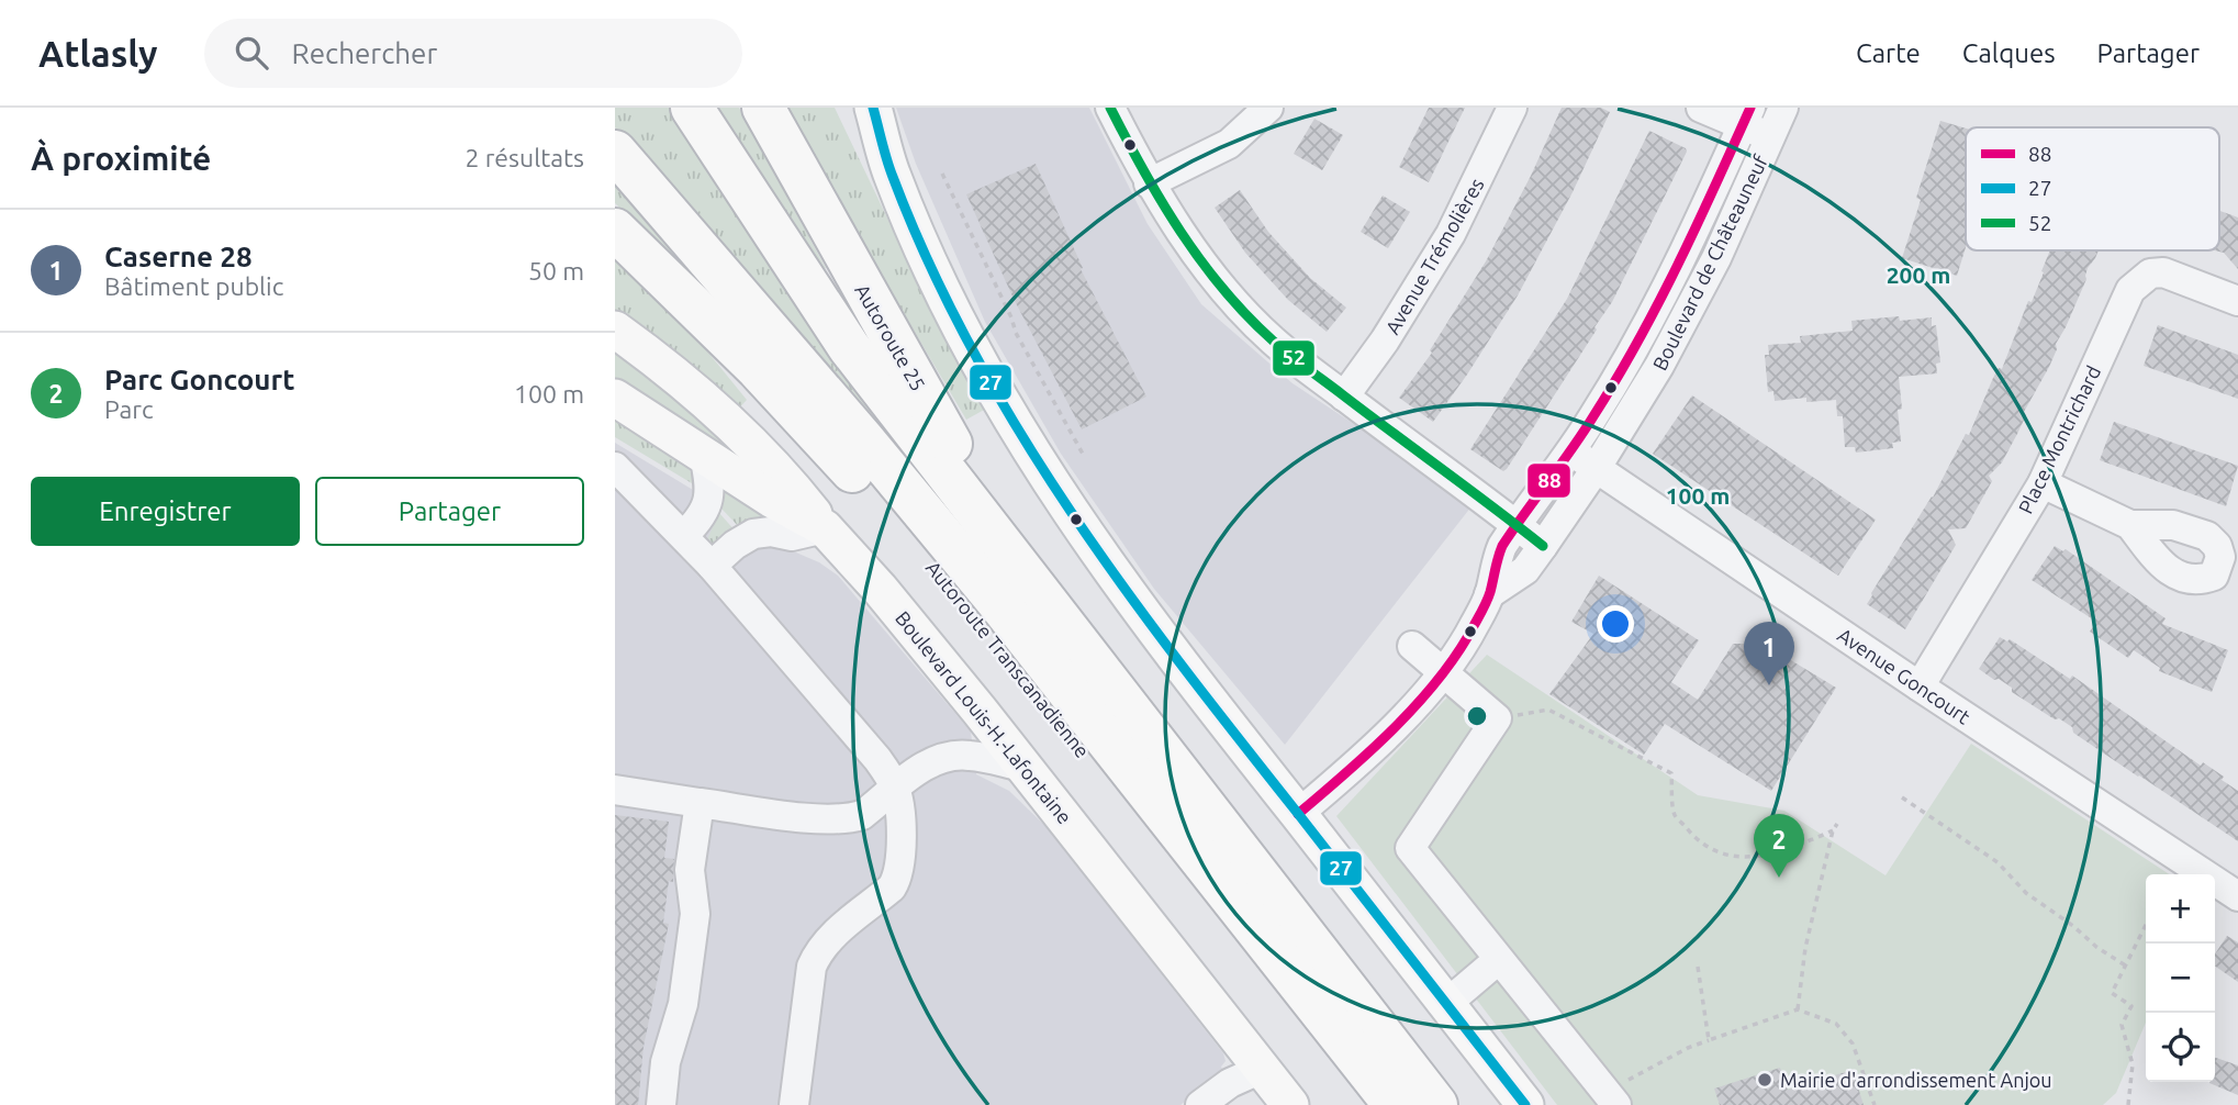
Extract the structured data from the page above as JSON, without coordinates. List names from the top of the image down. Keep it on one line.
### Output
{"streets":{"highway":["Autoroute 25","Autoroute Transcanadienne"],"main road":["Boulevard Louis-H.-Lafontaine"],"street":["Avenue Trémolières","Boulevard de Châteauneuf","Place Montrichard","Avenue Goncourt"]},"crossings":[["Boulevard de Châteauneuf","Avenue Goncourt"],["Place Montrichard","Avenue Goncourt"]],"places":["Mairie d'arrondissement Anjou"],"lines":["transit line 88","transit line 27","transit line 52"],"legend":["88","27","52"],"page":{"header":"Atlasly","search":"Rechercher","nav":["Carte","Calques","Partager"],"heading":["À proximité","2 résultats"],"list":[{"mark":"1","name":"Caserne 28","note":"Bâtiment public","value":"50 m"},{"mark":"2","name":"Parc Goncourt","note":"Parc","value":"100 m"}],"buttons":["Enregistrer","Partager"],"pins":["1","2"],"map_buttons":["+","−"]},"rings":["200 m","100 m"]}
